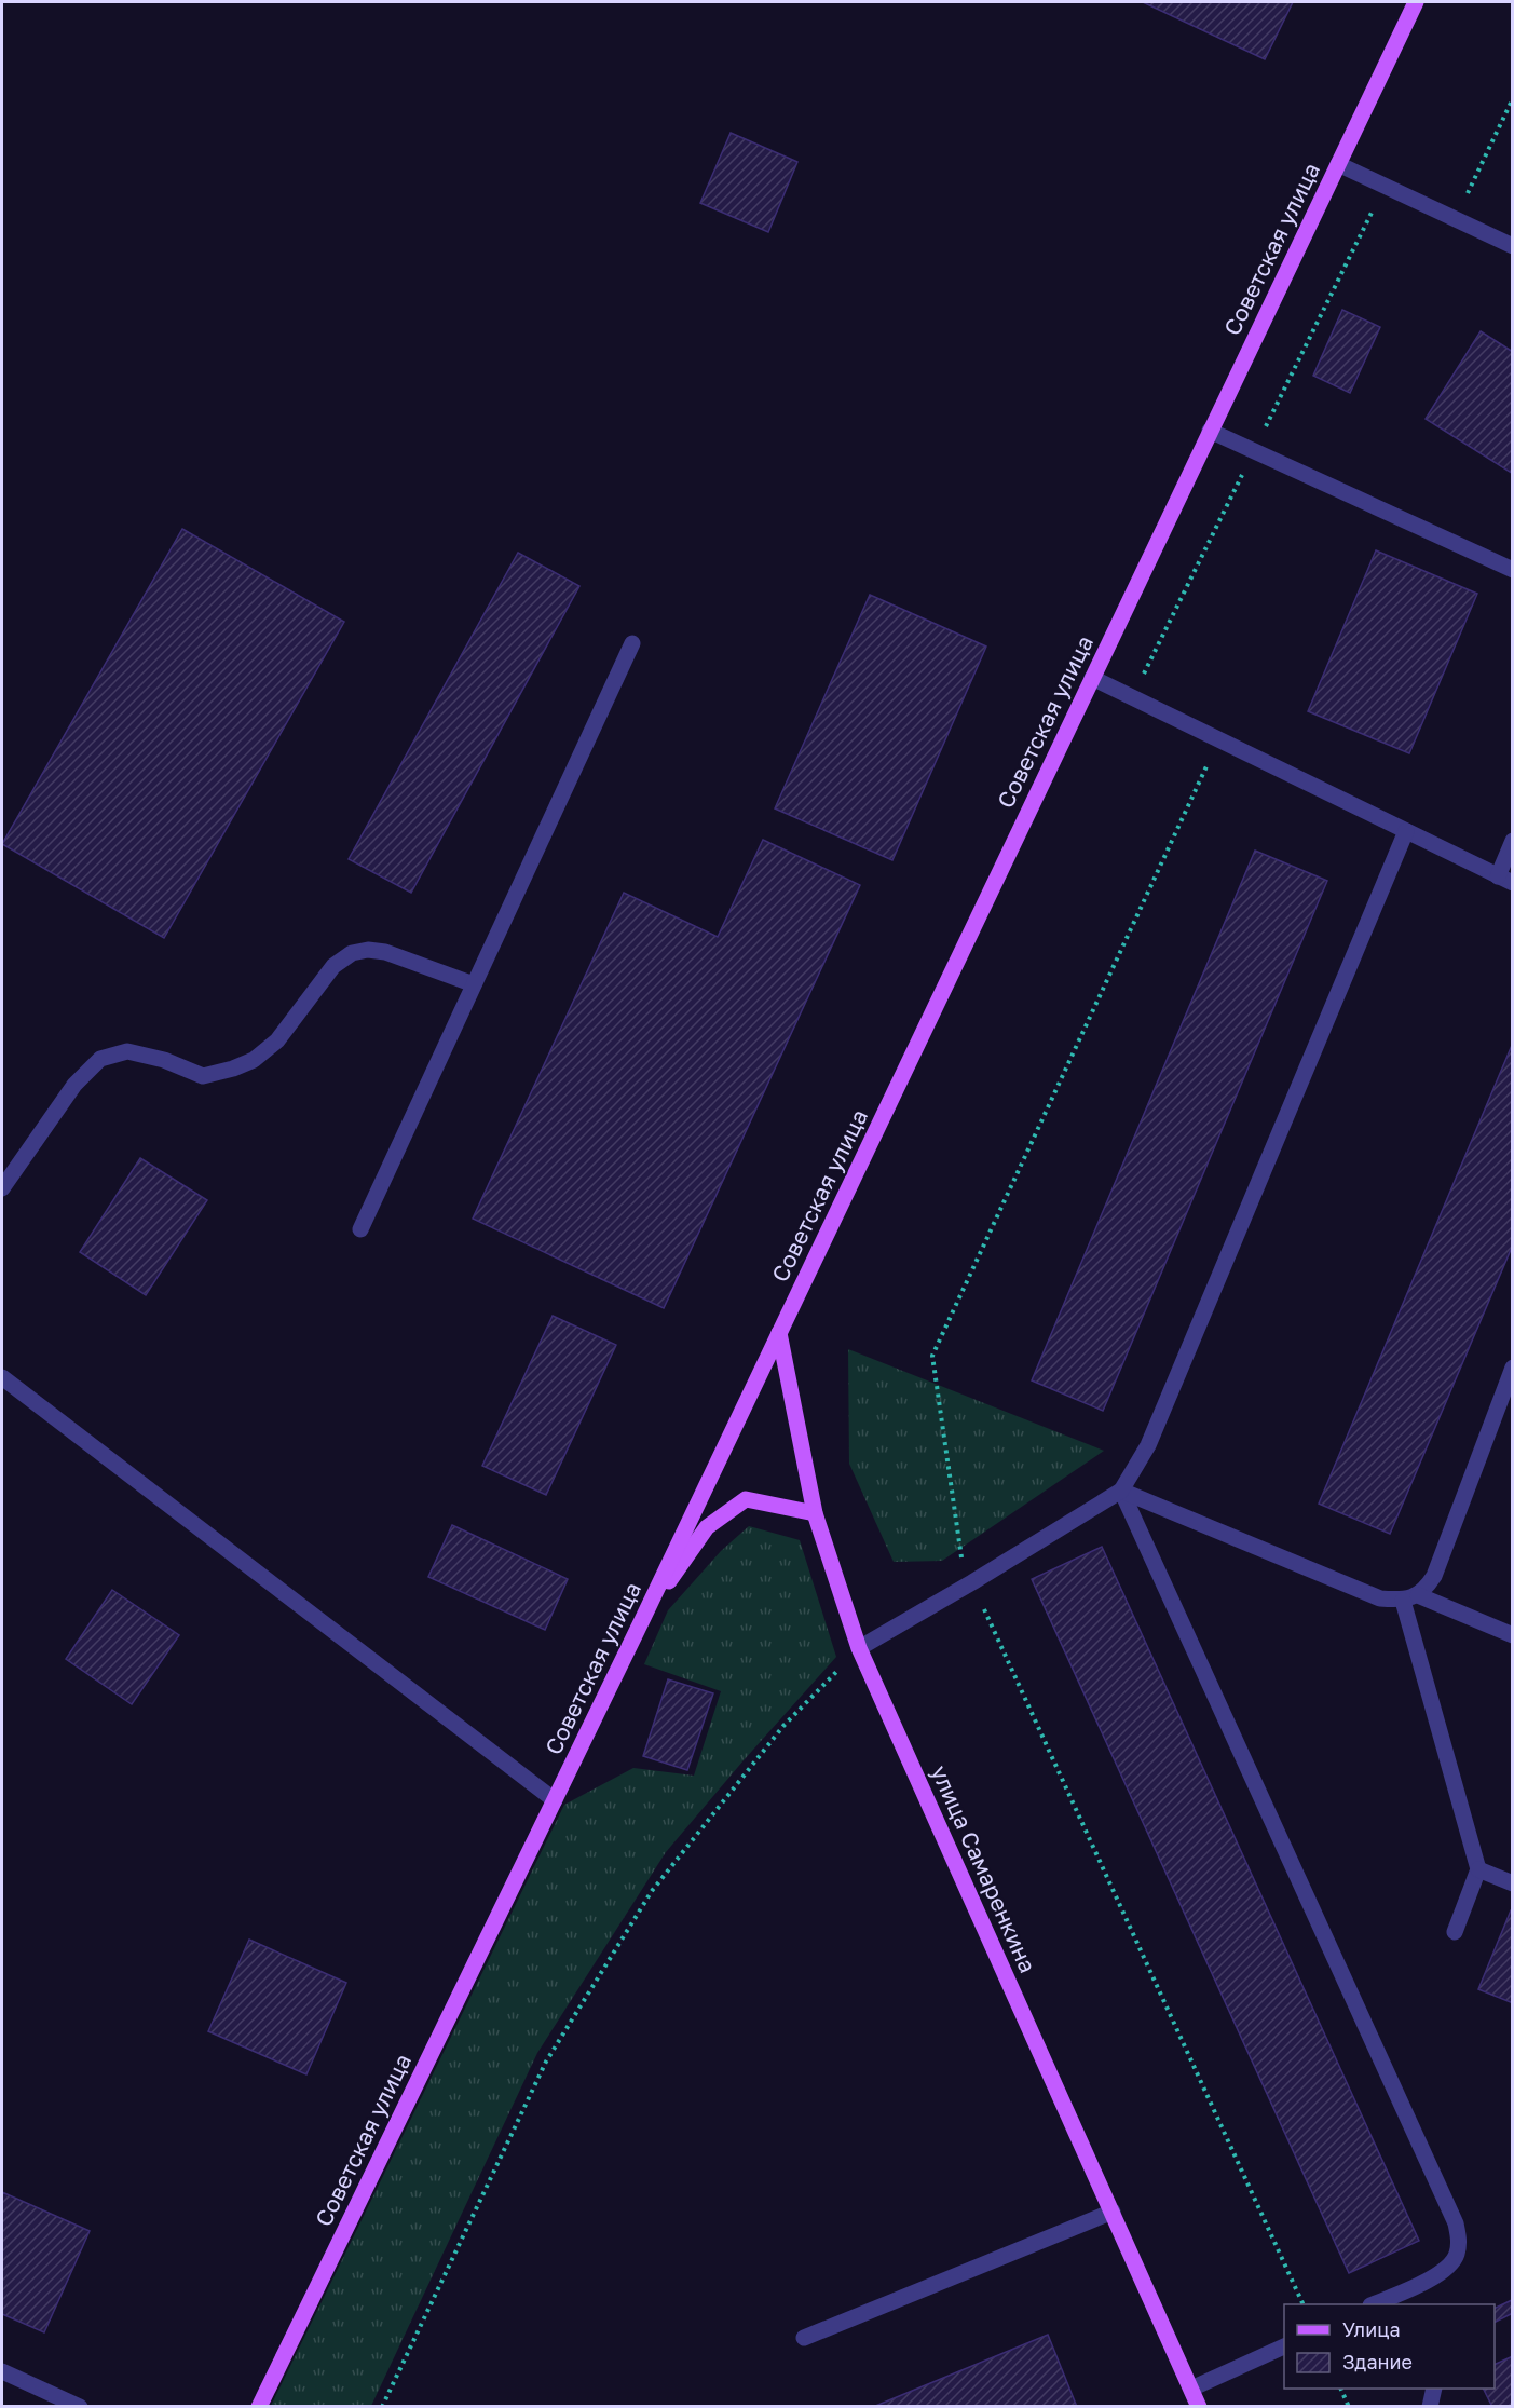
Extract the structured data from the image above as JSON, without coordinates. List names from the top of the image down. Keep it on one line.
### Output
{"streets":{"main road":["Советская улица","улица Самаренкина"]},"crossings":[["Советская улица","улица Самаренкина"]],"legend":["Улица","Здание"]}
